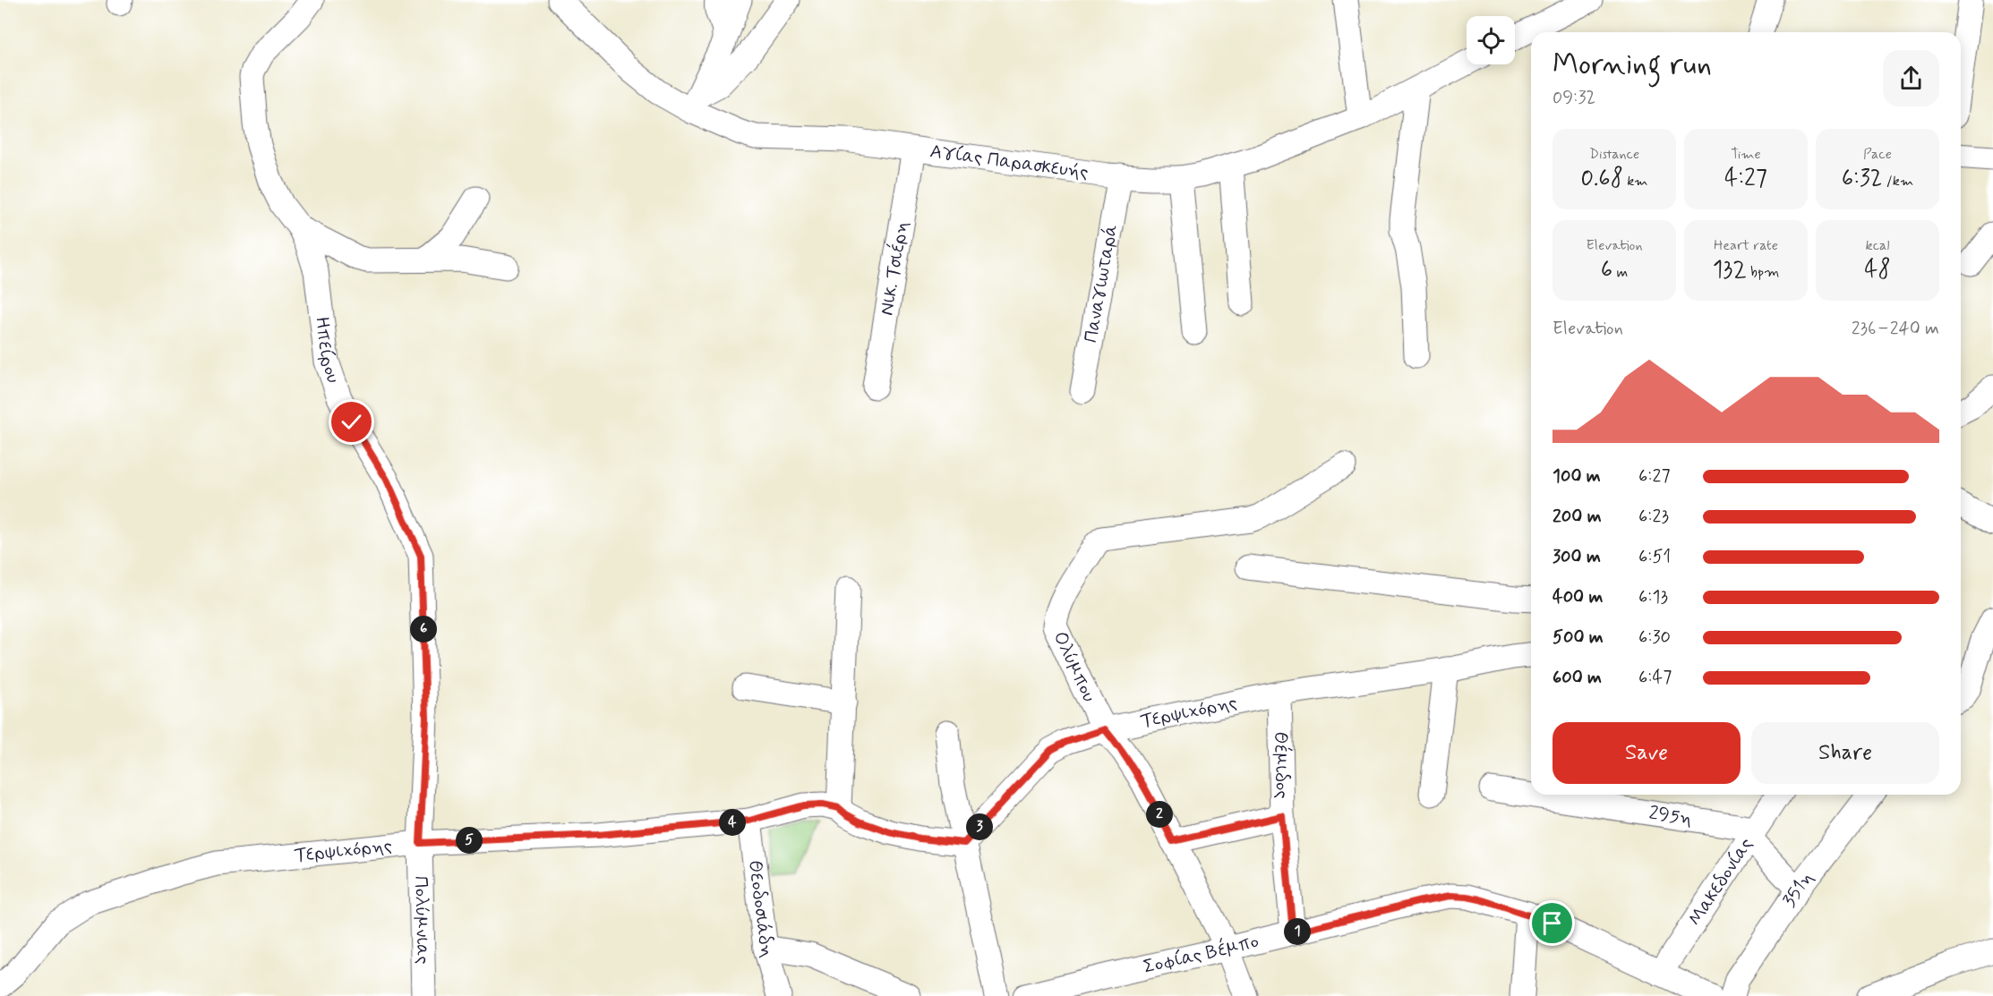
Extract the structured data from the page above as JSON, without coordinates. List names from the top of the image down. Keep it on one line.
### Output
{"streets":{"street":["Αγίας Παρασκευής","Νικ. Τσιέρη","Παναγιωταρά","Ηπείρου","Ολύμπου","Τερψιχόρης","Θέμιδος","295η","Μακεδονίας","351η","Θεοδοσιάδη","Πολύμνιας","Σοφίας Βέμπο"]},"crossings":[["Αγίας Παρασκευής","Νικ. Τσιέρη"],["Αγίας Παρασκευής","Παναγιωταρά"],["Ηπείρου","Τερψιχόρης"],["Ηπείρου","Πολύμνιας"],["Ολύμπου","Τερψιχόρης"],["Ολύμπου","Σοφίας Βέμπο"],["Τερψιχόρης","Θέμιδος"],["Τερψιχόρης","Θεοδοσιάδη"],["Τερψιχόρης","Πολύμνιας"],["Θέμιδος","Σοφίας Βέμπο"],["295η","Μακεδονίας"],["Μακεδονίας","Σοφίας Βέμπο"]],"page":{"heading":["Morning run","09:32"],"stats":[["Distance","0.68 km"],["Time","4:27"],["Pace","6:32 /km"],["Elevation","6 m"],["Heart rate","132 bpm"],["kcal","48"]],"chart":["Elevation","236–240 m"],"list":[{"name":"100 m","note":"6:27"},{"name":"200 m","note":"6:23"},{"name":"300 m","note":"6:51"},{"name":"400 m","note":"6:13"},{"name":"500 m","note":"6:30"},{"name":"600 m","note":"6:47"}],"pins":["6","2","4","3","5","1"],"buttons":["Save","Share"]}}
